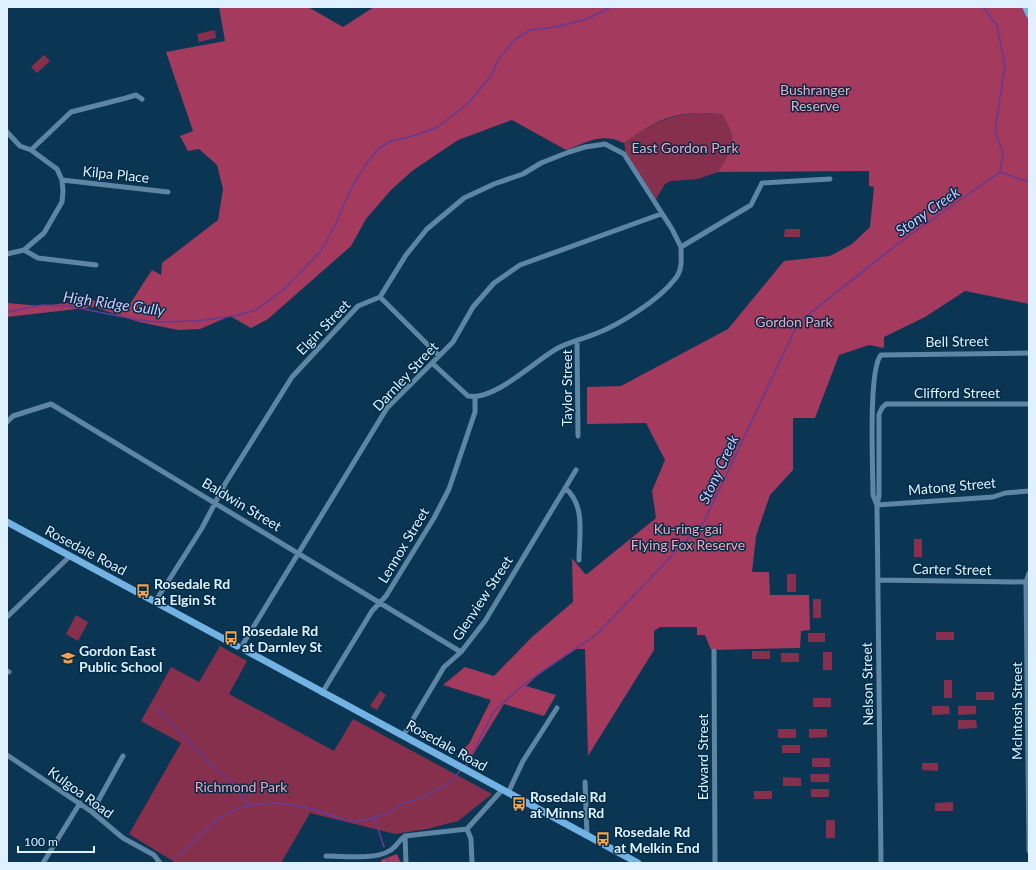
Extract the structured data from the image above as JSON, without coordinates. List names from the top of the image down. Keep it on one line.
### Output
{"streets":{"street":["Kilpa Place","Elgin Street","Bell Street","Darnley Street","Taylor Street","Clifford Street","Matong Street","Baldwin Street","Lennox Street","Rosedale Road","Carter Street","Glenview Street","Nelson Street","McIntosh Street","Edward Street","Kulgoa Road"]},"crossings":[["Elgin Street","Baldwin Street"],["Elgin Street","Rosedale Road"],["Bell Street","Nelson Street"],["Darnley Street","Baldwin Street"],["Darnley Street","Rosedale Road"],["Clifford Street","Nelson Street"],["Matong Street","Nelson Street"],["Baldwin Street","Lennox Street"],["Baldwin Street","Glenview Street"],["Lennox Street","Rosedale Road"],["Rosedale Road","Glenview Street"],["Carter Street","Nelson Street"],["Carter Street","McIntosh Street"]],"water":["Stony Creek","High Ridge Gully"],"parks":["Bushranger Reserve","East Gordon Park","Gordon Park","Ku-ring-gai Flying Fox Reserve","Richmond Park"],"places":{"bus stop":["Rosedale Rd at Elgin St","Rosedale Rd at Darnley St","Rosedale Rd at Minns Rd","Rosedale Rd at Melkin End"],"school or university":["Gordon East Public School"]},"scale_bar":"100 m"}
